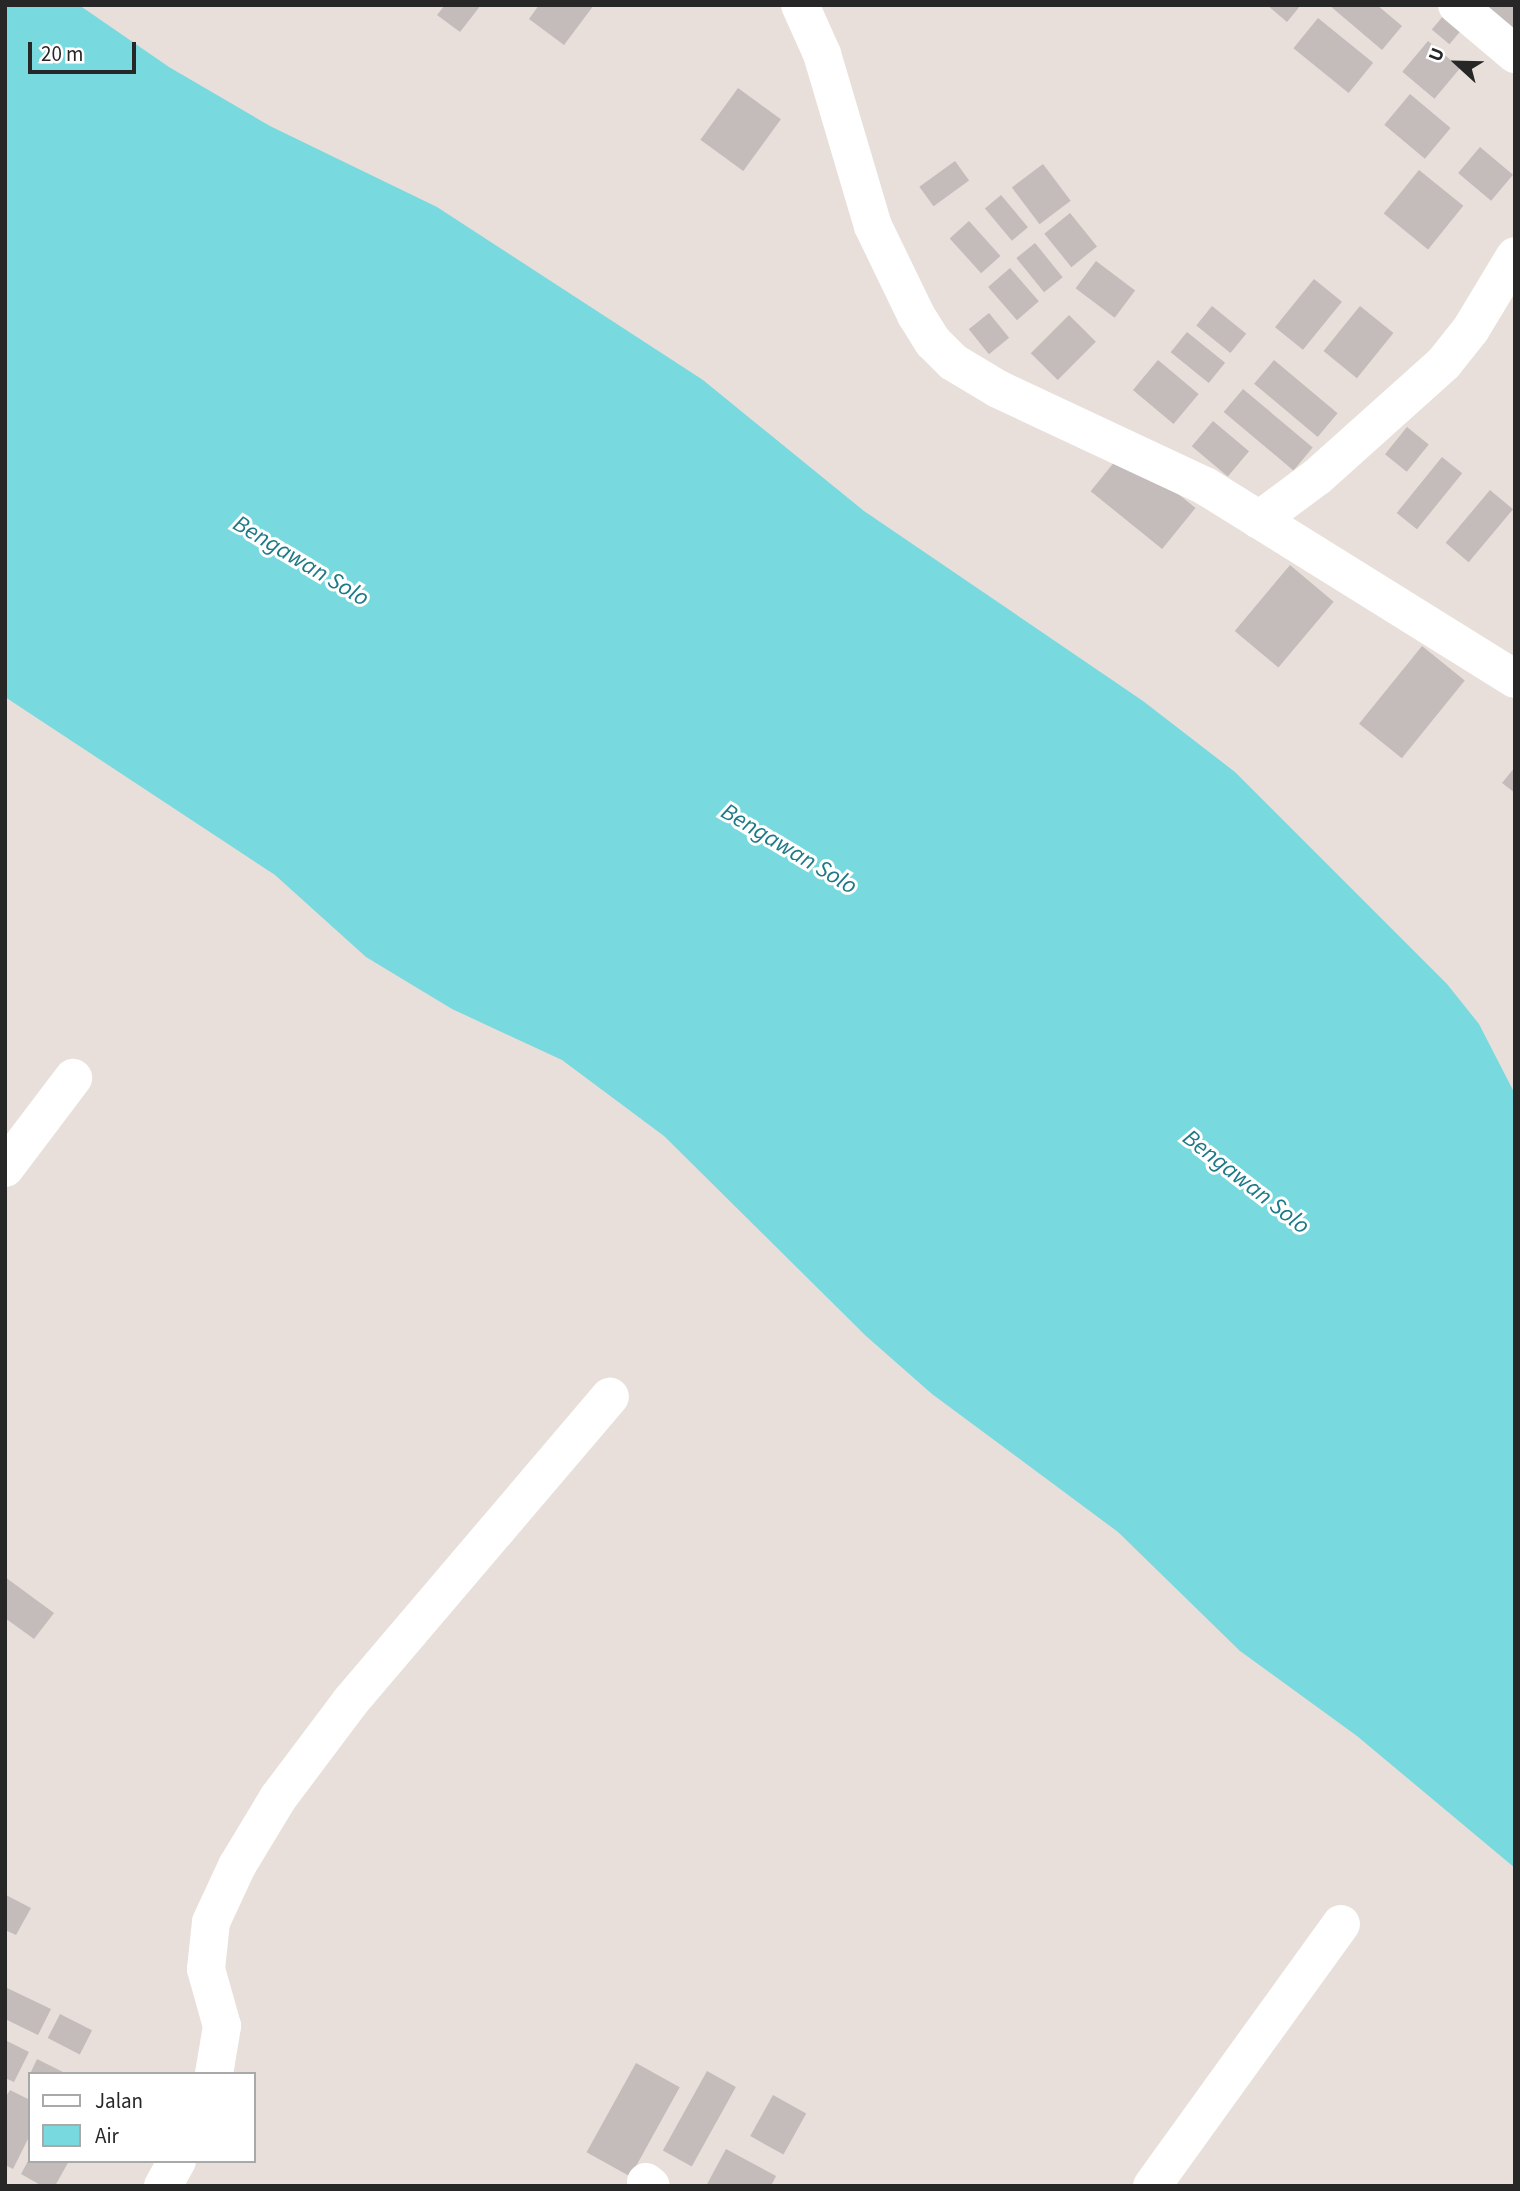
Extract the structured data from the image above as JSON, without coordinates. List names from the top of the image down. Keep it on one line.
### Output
{"water":["Bengawan Solo"],"legend":["Jalan","Air"],"scale_bar":"20 m","north":"left"}
